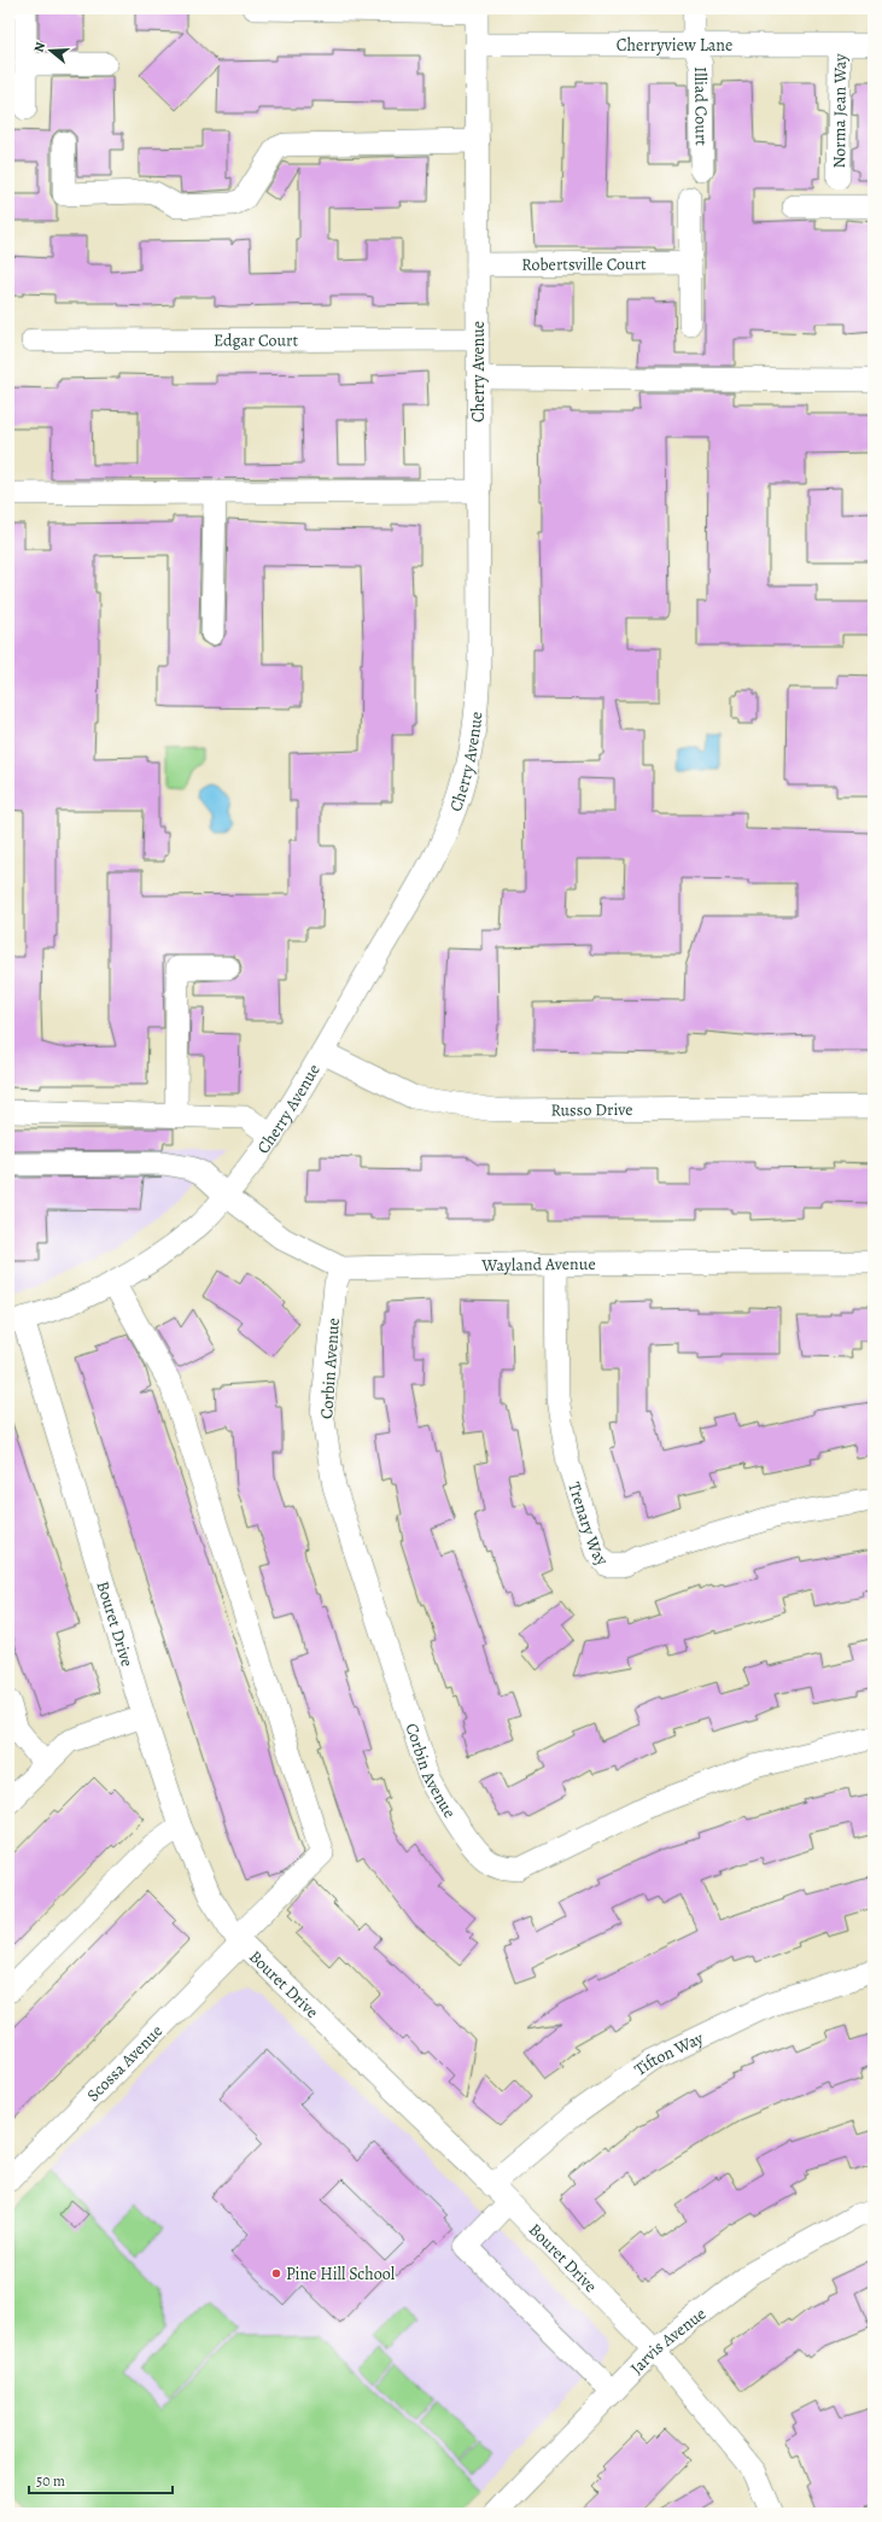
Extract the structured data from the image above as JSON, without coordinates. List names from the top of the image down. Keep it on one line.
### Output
{"streets":{"street":["Cherryview Lane","Illiad Court","Norma Jean Way","Robertsville Court","Edgar Court","Cherry Avenue","Russo Drive","Wayland Avenue","Corbin Avenue","Trenary Way","Bouret Drive","Tifton Way","Scossa Avenue","Jarvis Avenue"]},"crossings":[["Cherryview Lane","Illiad Court"],["Cherryview Lane","Norma Jean Way"],["Cherryview Lane","Cherry Avenue"],["Robertsville Court","Cherry Avenue"],["Edgar Court","Cherry Avenue"],["Cherry Avenue","Russo Drive"],["Cherry Avenue","Wayland Avenue"],["Cherry Avenue","Bouret Drive"],["Cherry Avenue","Scossa Avenue"],["Wayland Avenue","Corbin Avenue"],["Wayland Avenue","Trenary Way"],["Bouret Drive","Tifton Way"],["Bouret Drive","Scossa Avenue"],["Bouret Drive","Jarvis Avenue"]],"places":["Pine Hill School"],"scale_bar":"50 m","north":"left"}
